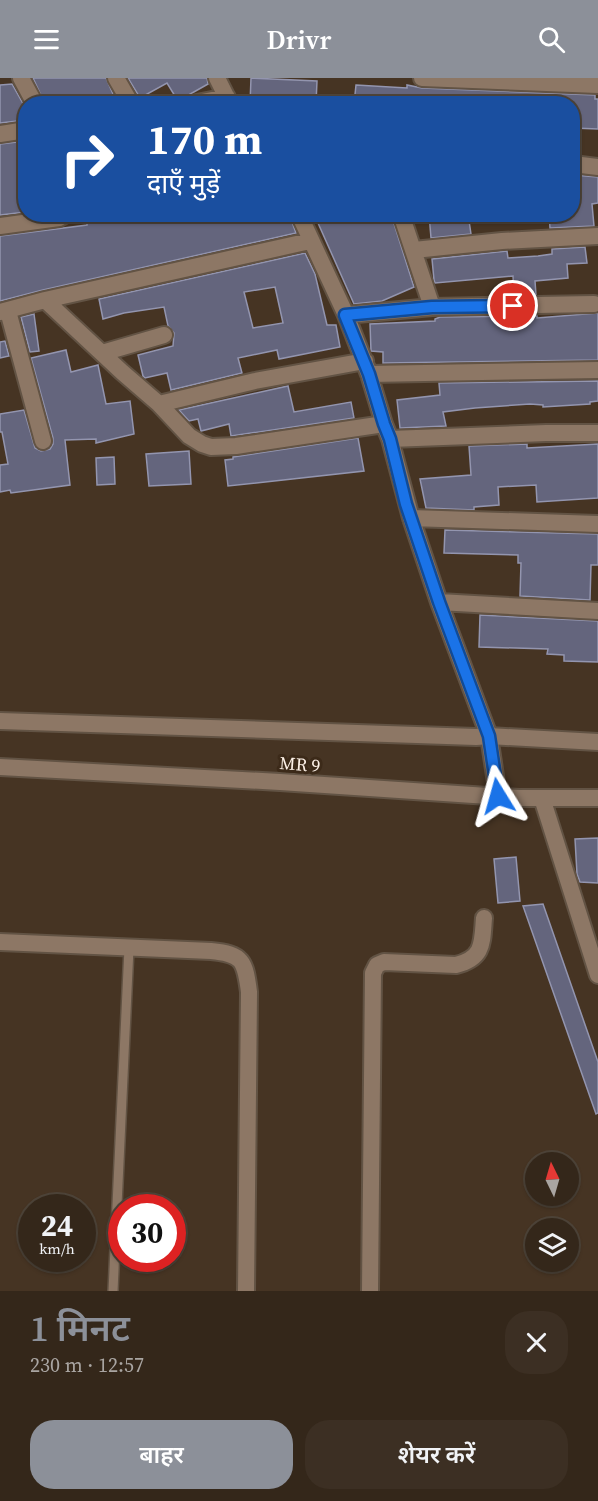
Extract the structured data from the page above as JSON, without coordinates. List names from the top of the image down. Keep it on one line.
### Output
{"streets":{"street":["MR 9"]},"north":"top","page":{"header":"Drivr","turn":["170 m","दाएँ मुड़ें"],"speed":"24 km/h","limit":"30","heading":["1 मिनट","230 m · 12:57"],"buttons":["बाहर","शेयर करें"]}}
